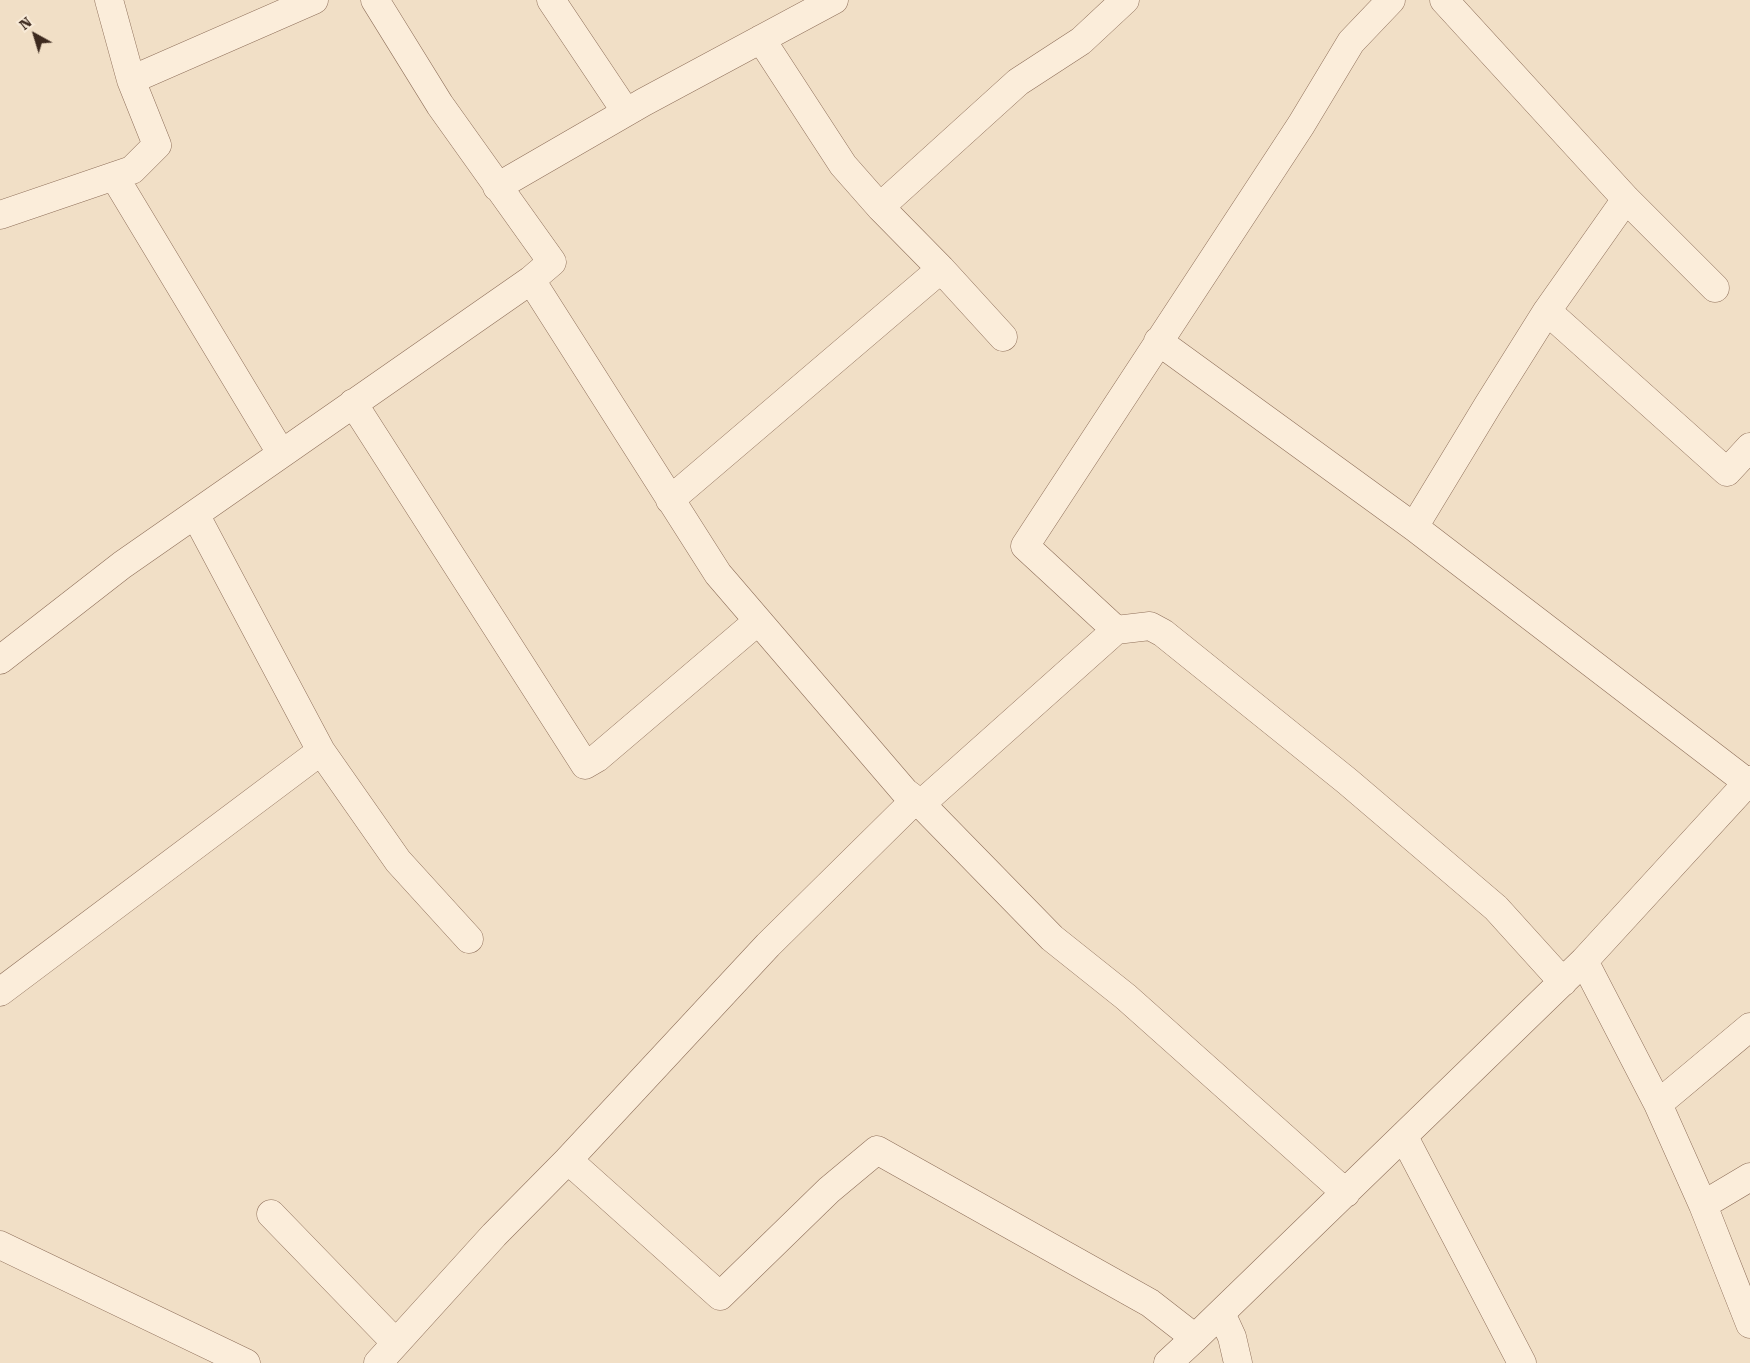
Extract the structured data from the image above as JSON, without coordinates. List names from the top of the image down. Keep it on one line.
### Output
{"north":"top left"}
